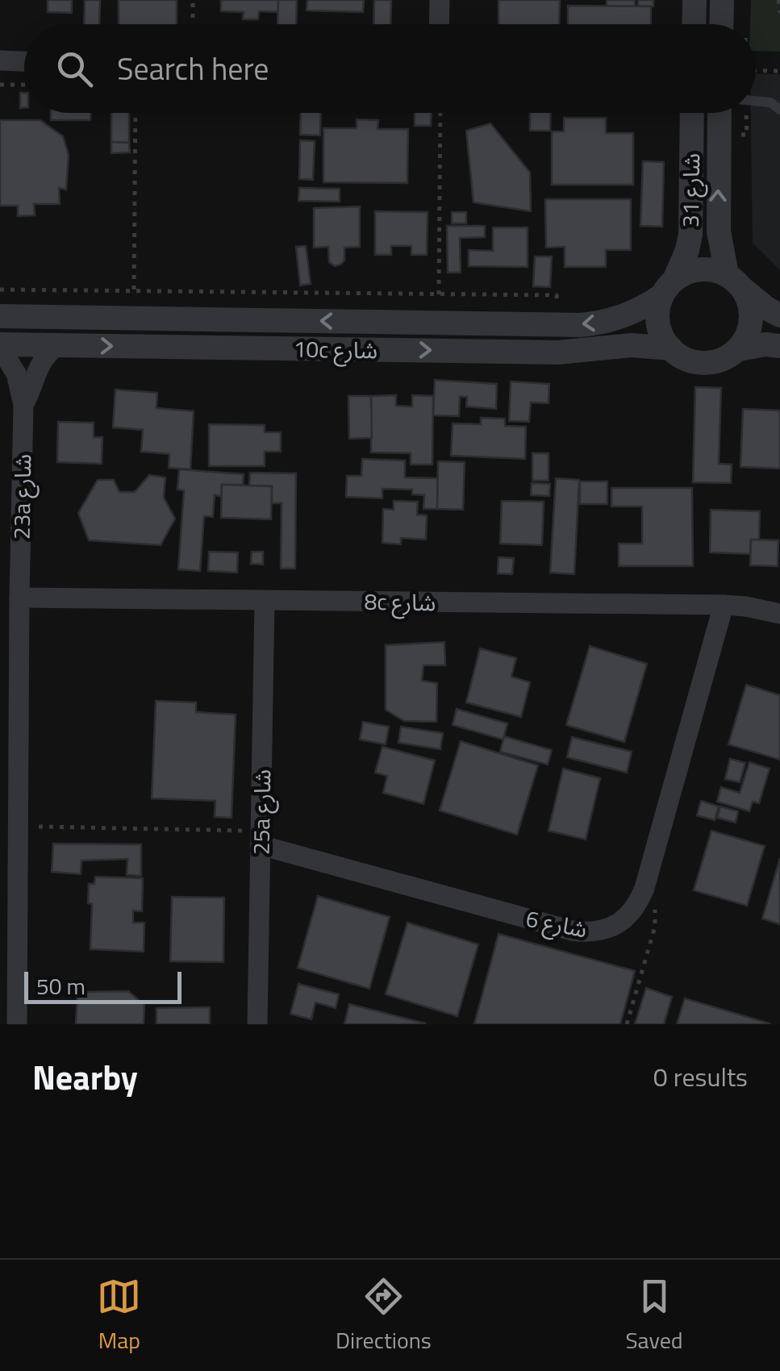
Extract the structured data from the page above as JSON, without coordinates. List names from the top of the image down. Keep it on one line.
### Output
{"streets":{"street":["شارع 31","10c شارع","23a شارع","8c شارع","25a شارع","شارع 6"]},"crossings":[["شارع 31","10c شارع"],["10c شارع","23a شارع"],["23a شارع","8c شارع"],["8c شارع","25a شارع"],["8c شارع","شارع 6"],["25a شارع","شارع 6"]],"scale_bar":"50 m","page":{"search":"Search here","scale":"50 m","heading":["Nearby","0 results"],"nav":["Map","Directions","Saved"]}}
